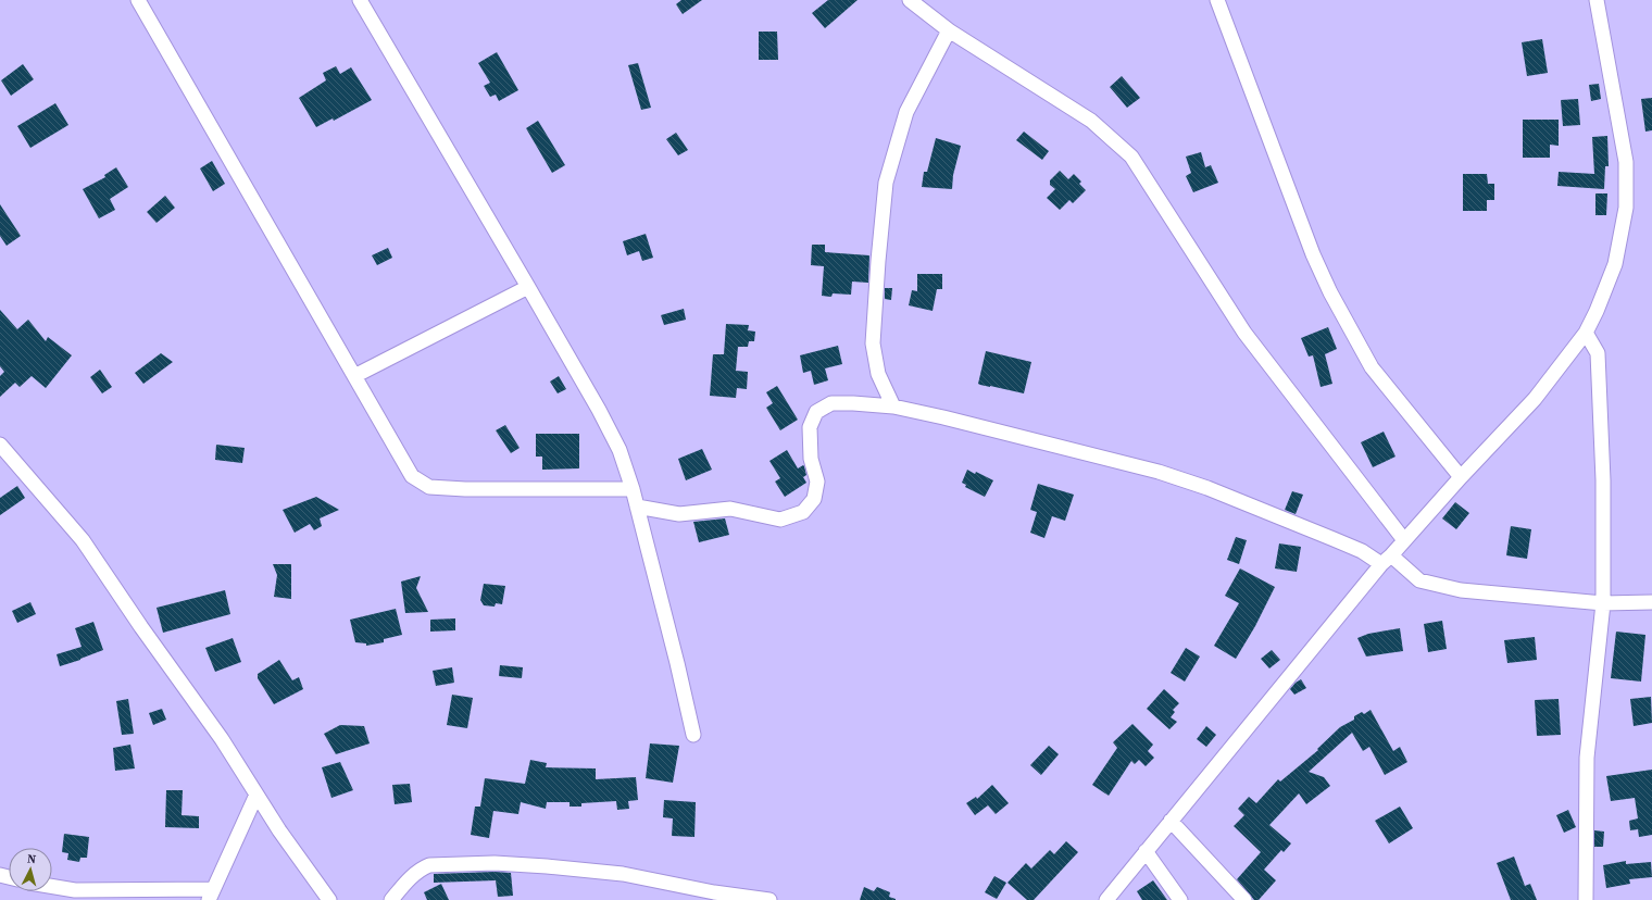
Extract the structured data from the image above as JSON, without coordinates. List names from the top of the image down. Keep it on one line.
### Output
{"north":"top"}
